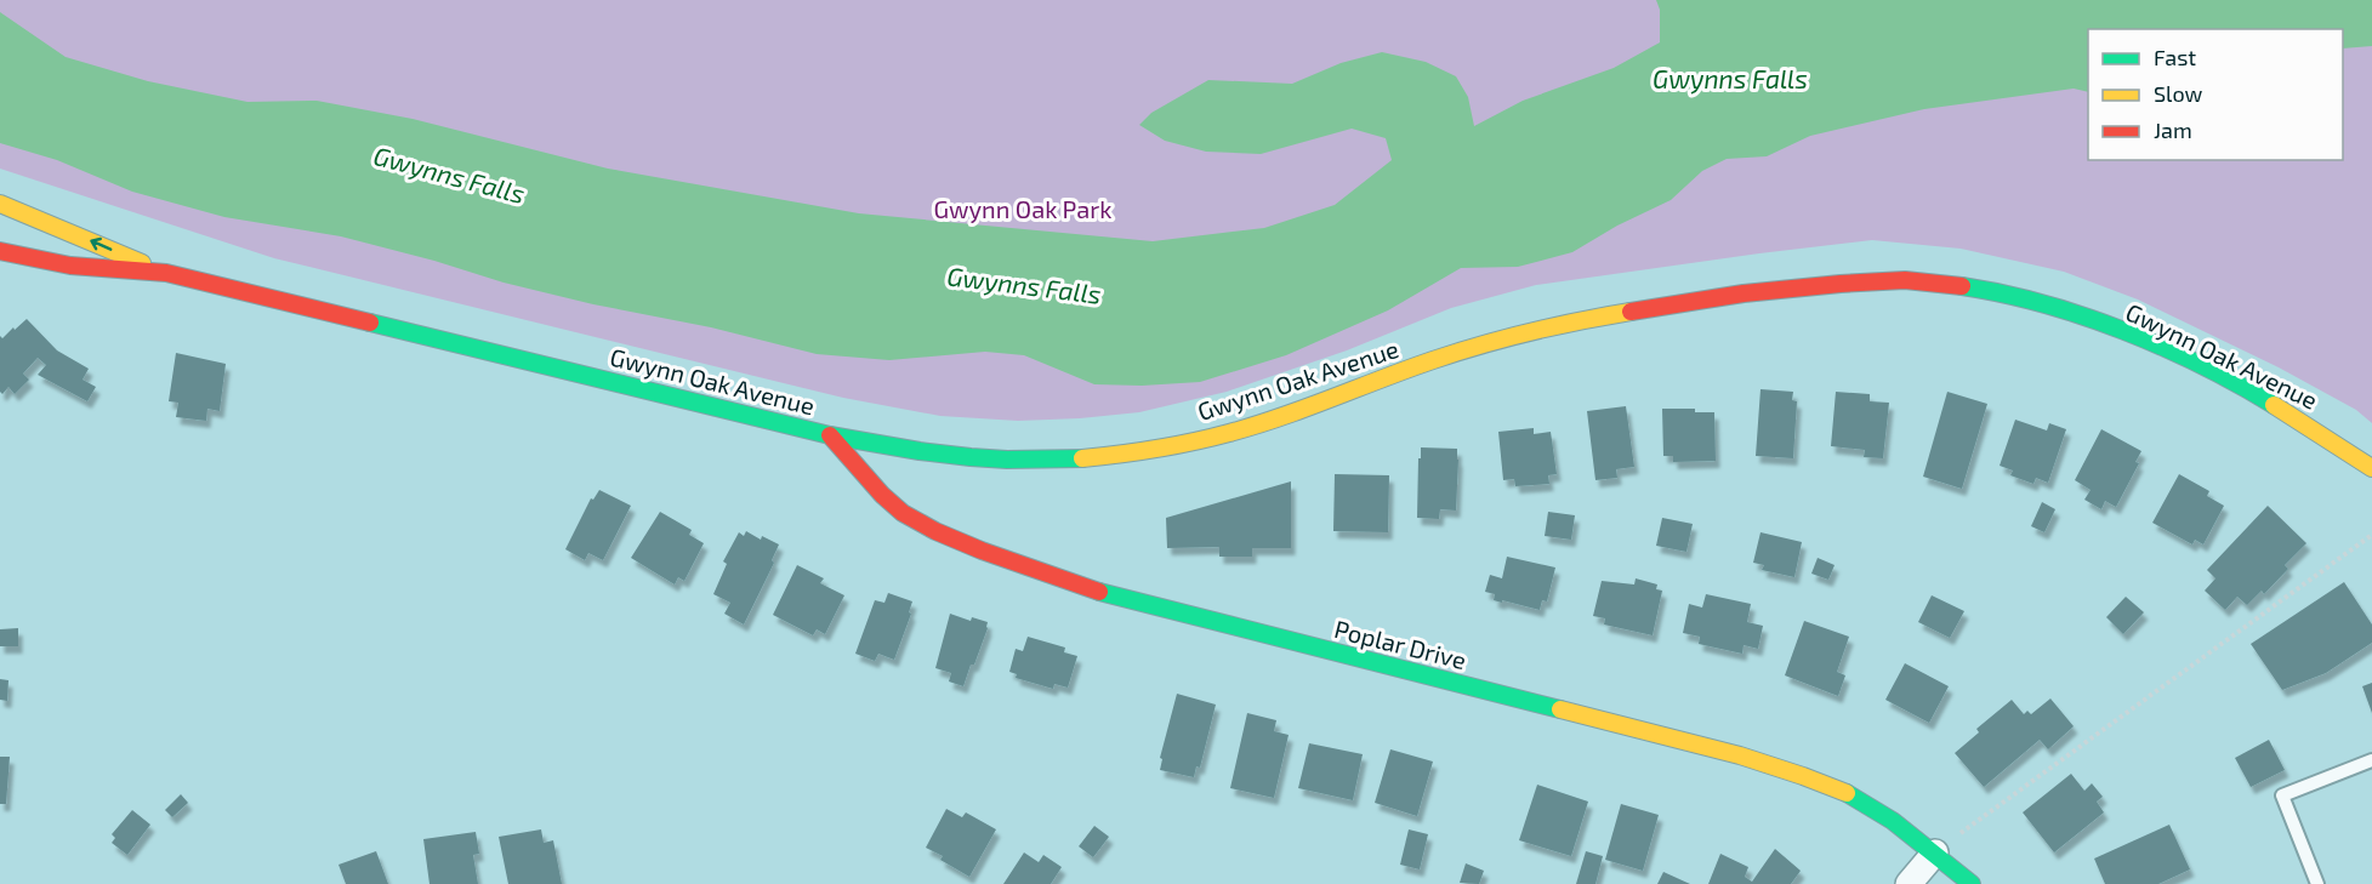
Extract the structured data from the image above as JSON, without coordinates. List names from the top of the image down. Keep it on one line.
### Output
{"streets":{"main road":["Gwynn Oak Avenue","Poplar Drive"]},"crossings":[["Gwynn Oak Avenue","Poplar Drive"]],"water":["Gwynns Falls"],"parks":["Gwynn Oak Park"],"legend":["Fast","Slow","Jam"]}
